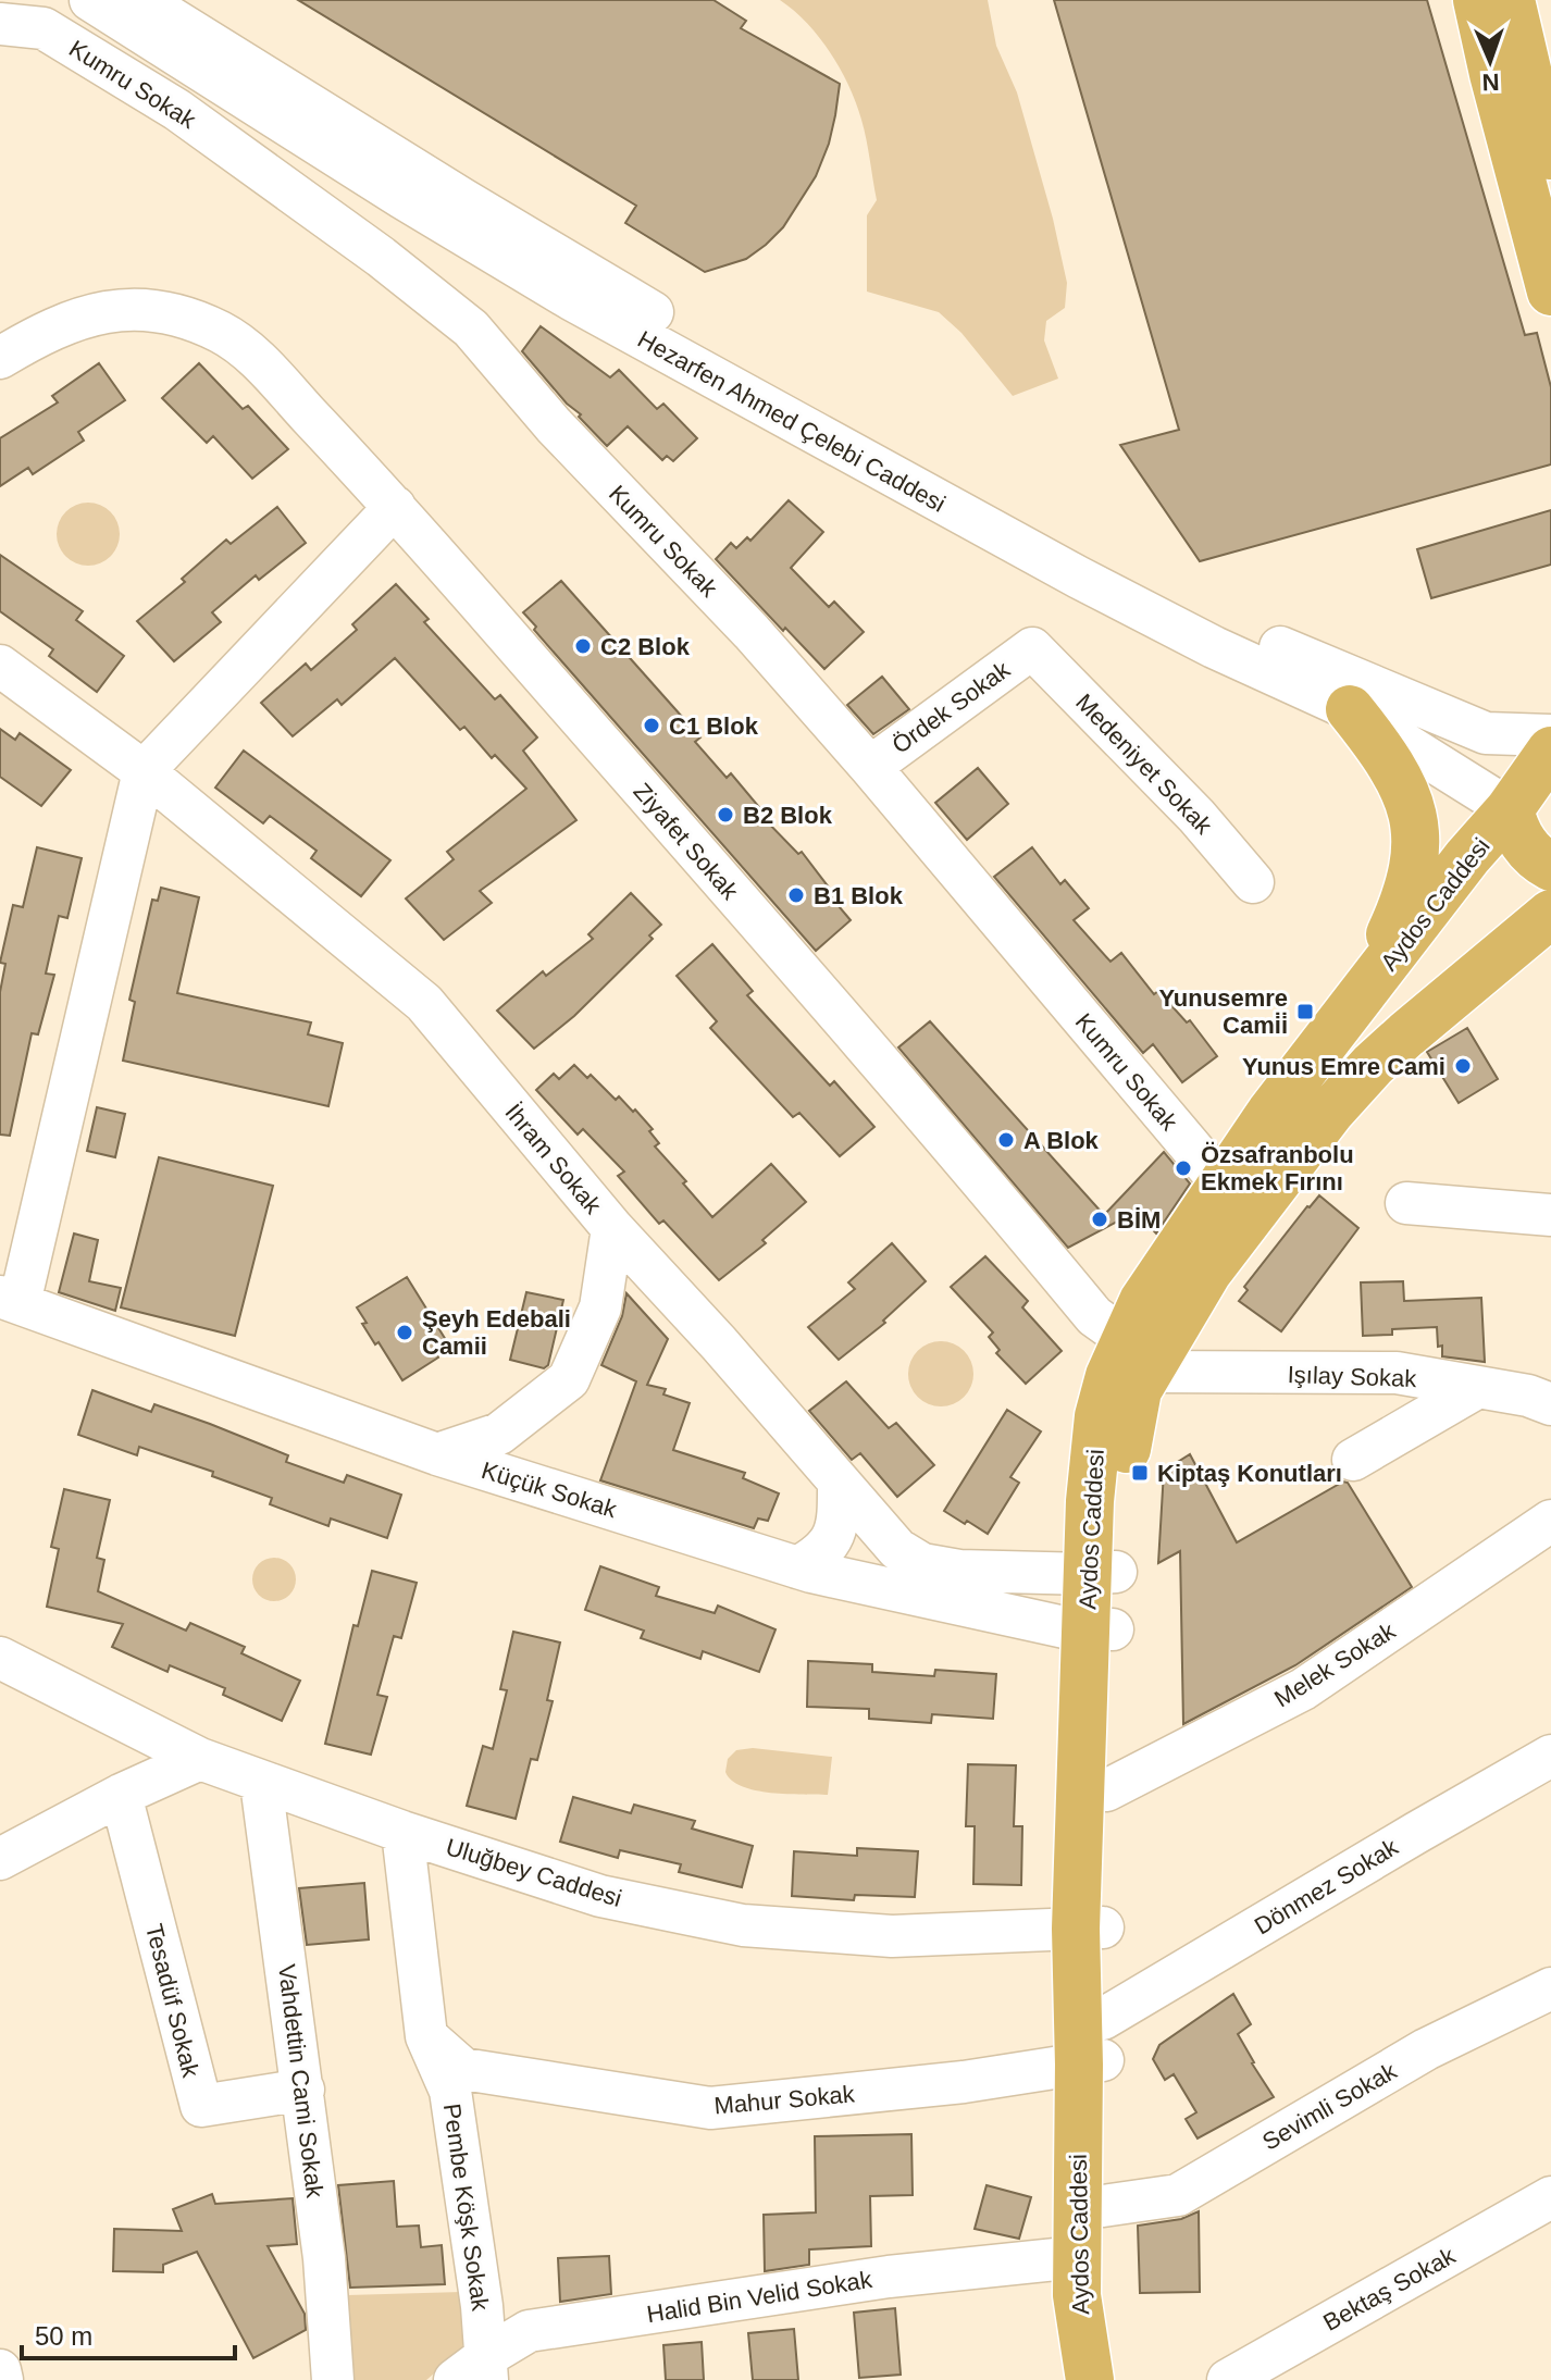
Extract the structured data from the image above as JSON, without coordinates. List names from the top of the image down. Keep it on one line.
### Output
{"streets":{"main road":["Aydos Caddesi"],"street":["Kumru Sokak","Hezarfen Ahmed Çelebi Caddesi","Ördek Sokak","Medeniyet Sokak","Ziyafet Sokak","İhram Sokak","Işılay Sokak","Küçük Sokak","Melek Sokak","Uluğbey Caddesi","Dönmez Sokak","Tesadüf Sokak","Vahdettin Cami Sokak","Mahur Sokak","Sevimli Sokak","Pembe Köşk Sokak","Bektaş Sokak","Halid Bin Velid Sokak"]},"crossings":[["Kumru Sokak","Ördek Sokak"],["Kumru Sokak","Aydos Caddesi"],["Hezarfen Ahmed Çelebi Caddesi","Aydos Caddesi"],["Ördek Sokak","Medeniyet Sokak"],["Ziyafet Sokak","Aydos Caddesi"],["Ziyafet Sokak","Işılay Sokak"],["Aydos Caddesi","İhram Sokak"],["Aydos Caddesi","Işılay Sokak"],["Aydos Caddesi","Küçük Sokak"],["Aydos Caddesi","Melek Sokak"],["Aydos Caddesi","Uluğbey Caddesi"],["Aydos Caddesi","Dönmez Sokak"],["Aydos Caddesi","Mahur Sokak"],["Aydos Caddesi","Sevimli Sokak"],["Aydos Caddesi","Halid Bin Velid Sokak"],["Uluğbey Caddesi","Vahdettin Cami Sokak"],["Uluğbey Caddesi","Pembe Köşk Sokak"],["Dönmez Sokak","Mahur Sokak"],["Tesadüf Sokak","Vahdettin Cami Sokak"],["Mahur Sokak","Pembe Köşk Sokak"],["Pembe Köşk Sokak","Halid Bin Velid Sokak"]],"places":{"other":["C2 Blok","C1 Blok","B2 Blok","B1 Blok","Yunus Emre Cami","A Blok","Özsafranbolu Ekmek Fırını","BİM","Şeyh Edebali Camii"],"transit":["Yunusemre Cami̇i̇","Kiptaş Konutları"]},"scale_bar":"50 m","north":"bottom"}
